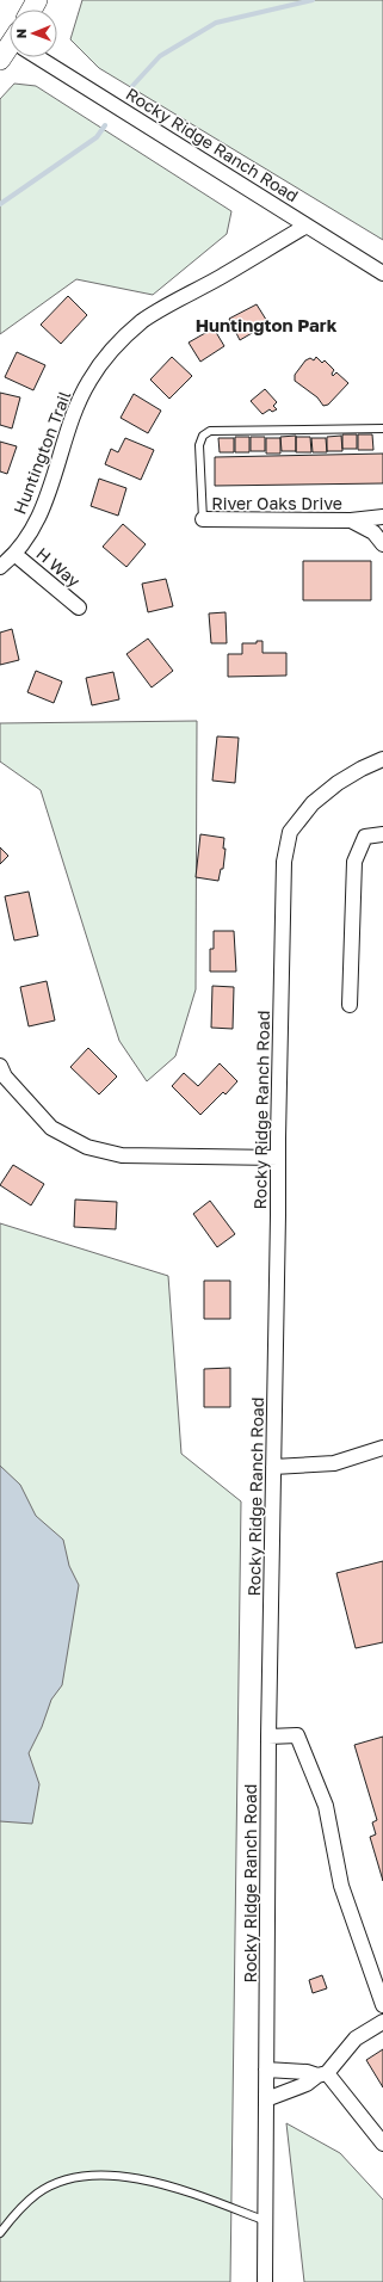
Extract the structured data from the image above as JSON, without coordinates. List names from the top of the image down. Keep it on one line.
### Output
{"streets":{"street":["Rocky Ridge Ranch Road","Huntington Trail","River Oaks Drive","H Way"]},"crossings":[["Rocky Ridge Ranch Road","Huntington Trail"],["Huntington Trail","H Way"]],"districts":["Huntington Park"],"north":"left"}
